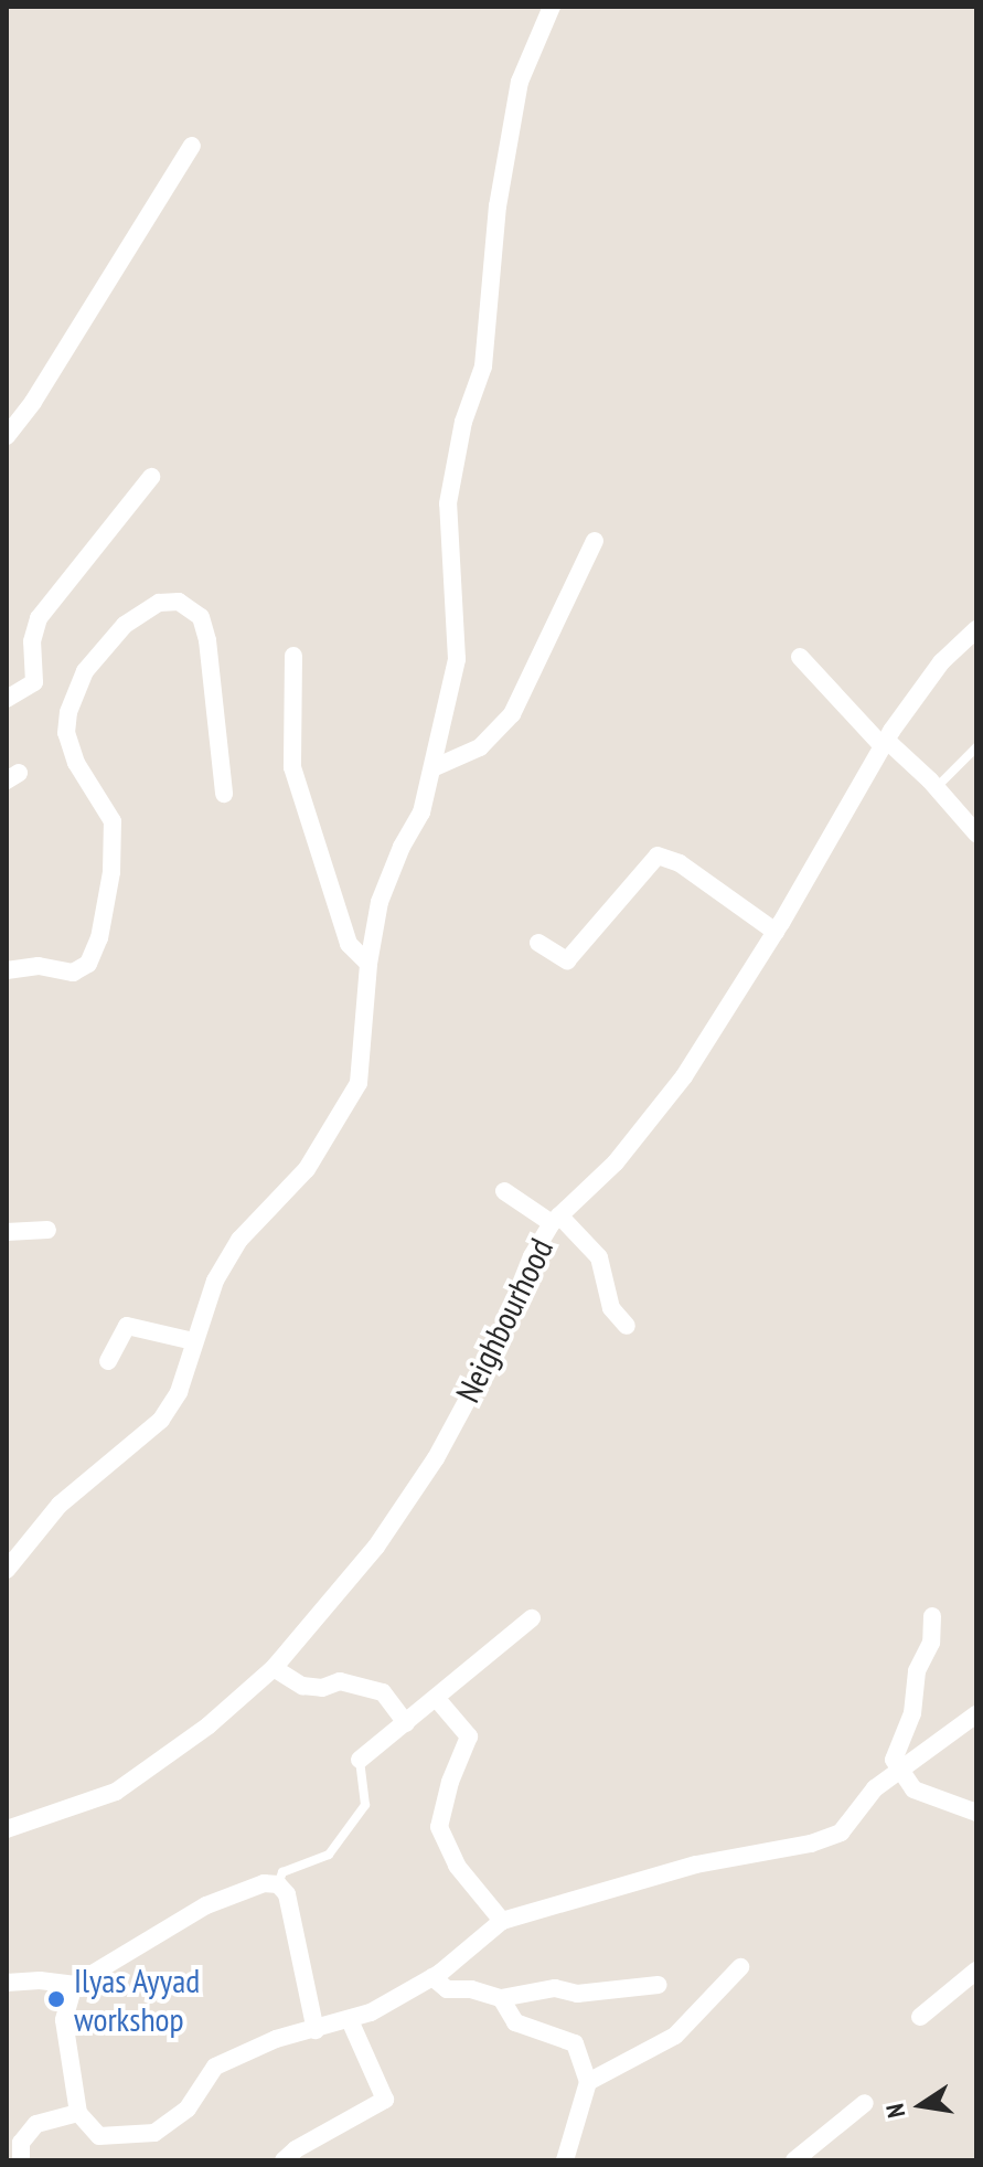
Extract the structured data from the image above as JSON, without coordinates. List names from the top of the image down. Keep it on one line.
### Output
{"streets":{"street":["Neighbourhood"]},"places":["Ilyas Ayyad workshop"],"north":"left"}
